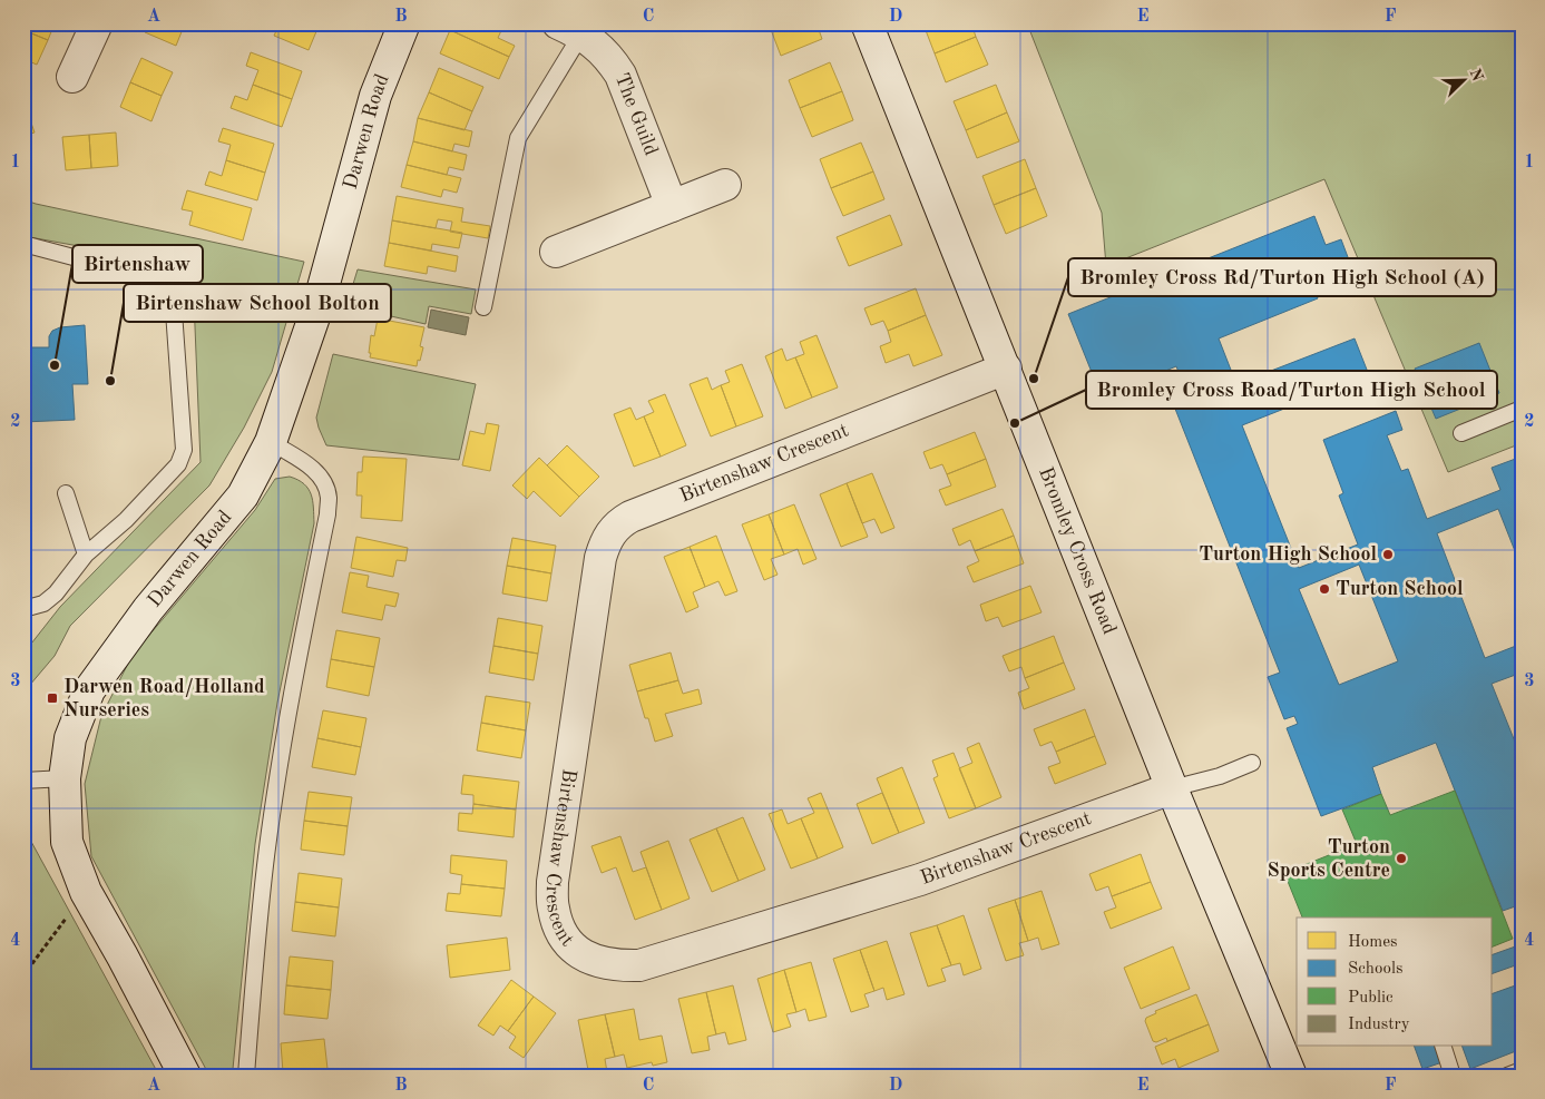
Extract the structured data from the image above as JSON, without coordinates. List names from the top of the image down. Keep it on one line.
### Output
{"streets":{"street":["The Guild","Darwen Road","Birtenshaw Crescent","Bromley Cross Road"]},"crossings":[["Birtenshaw Crescent","Bromley Cross Road"]],"places":{"other":["Birtenshaw","Bromley Cross Rd/Turton High School (A)","Birtenshaw School Bolton","Bromley Cross Road/Turton High School","Turton High School","Turton School","Turton Sports Centre"],"transit":["Darwen Road/Holland Nurseries"]},"legend":["Homes","Schools","Public","Industry"],"north":"top right","grid":{"columns":["A","B","C","D","E","F"],"rows":["1","2","3","4"]}}
